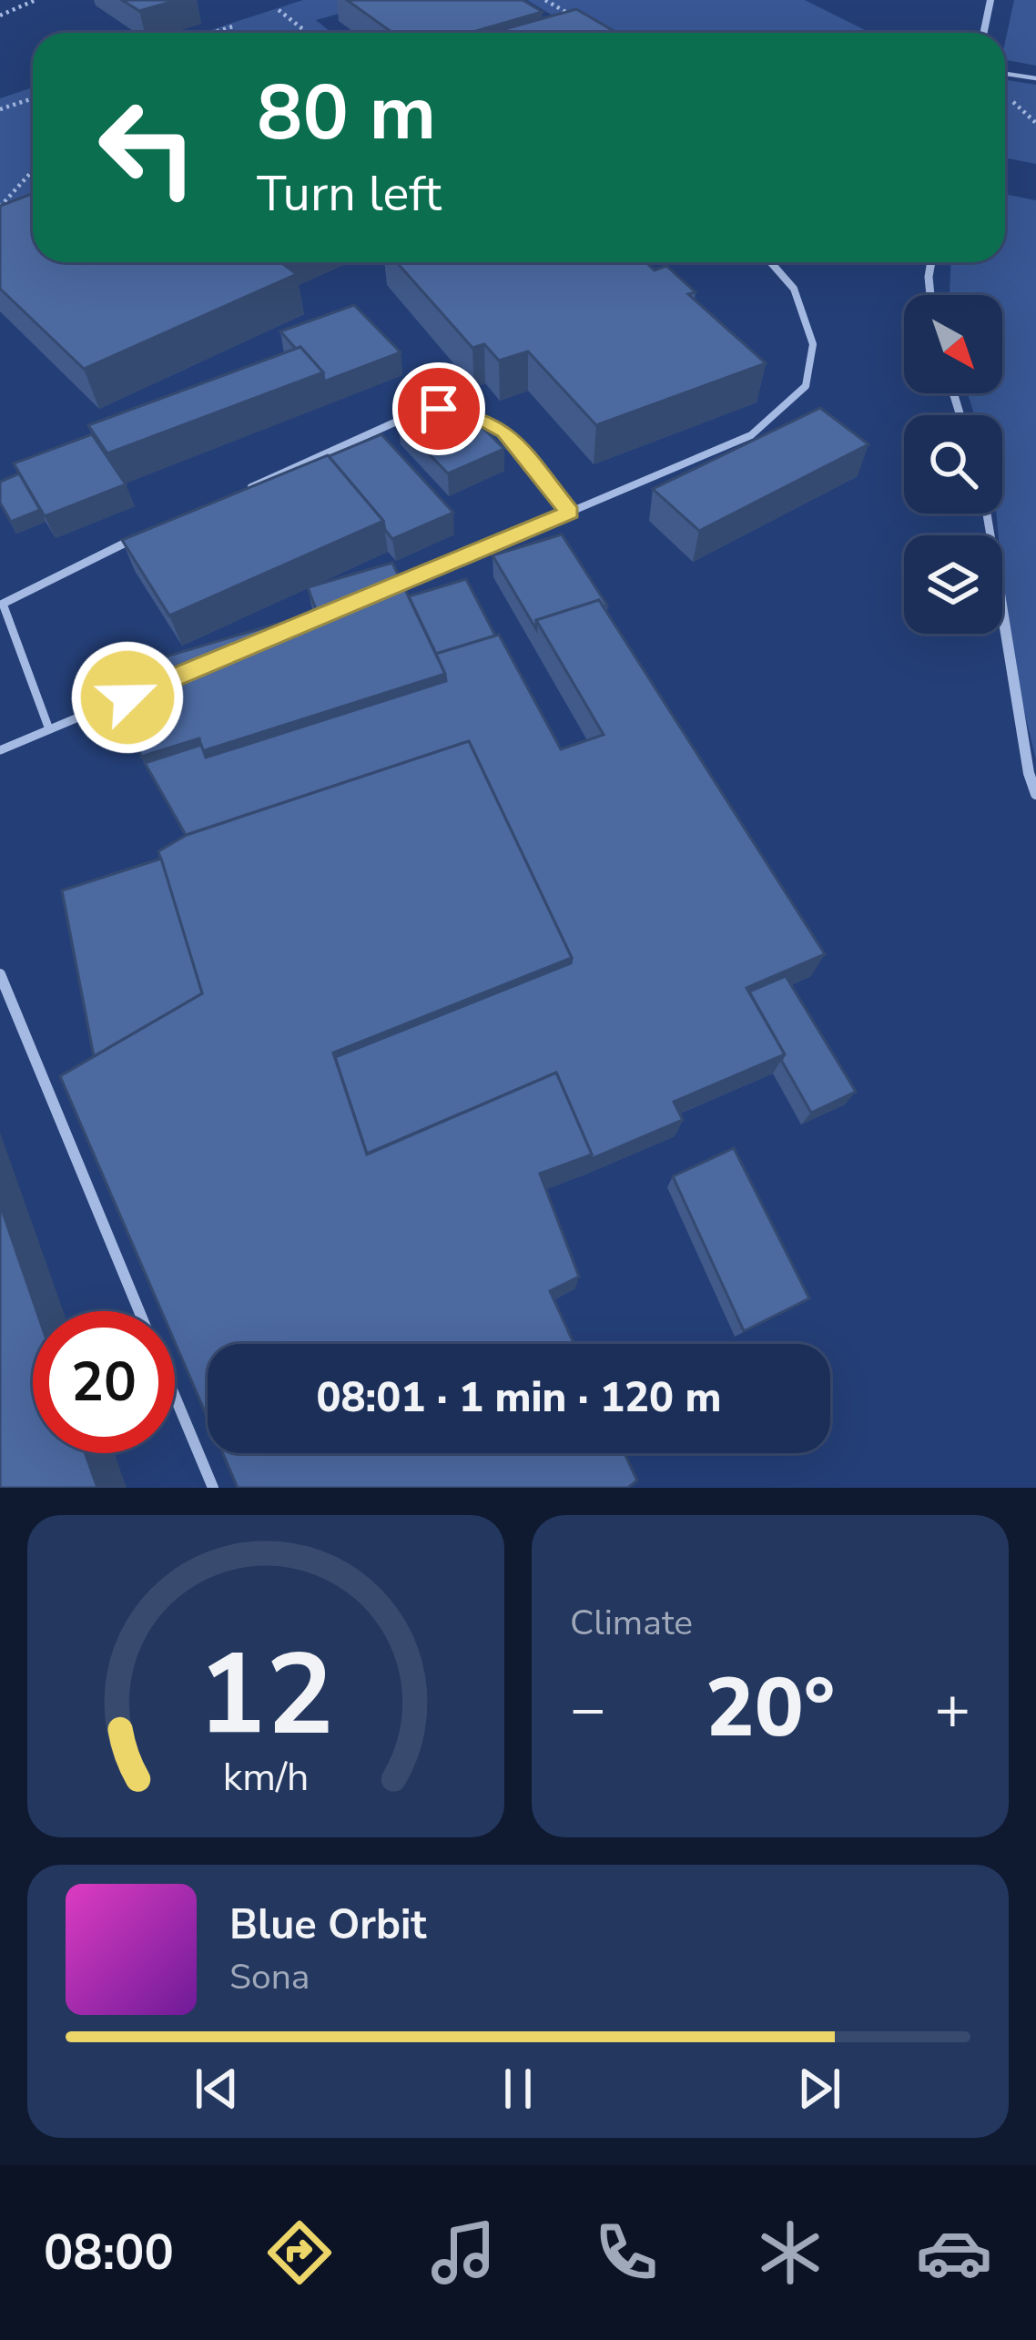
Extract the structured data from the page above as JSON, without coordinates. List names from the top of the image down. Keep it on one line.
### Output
{"north":"bottom right","page":{"turn":["80 m","Turn left"],"limit":"20","trip":"08:01 · 1 min · 120 m","tile":"Climate","heat":["−","20°","+"],"song":["Blue Orbit","Sona"],"tabs":"08:00","gauge":["12","km/h"]}}
